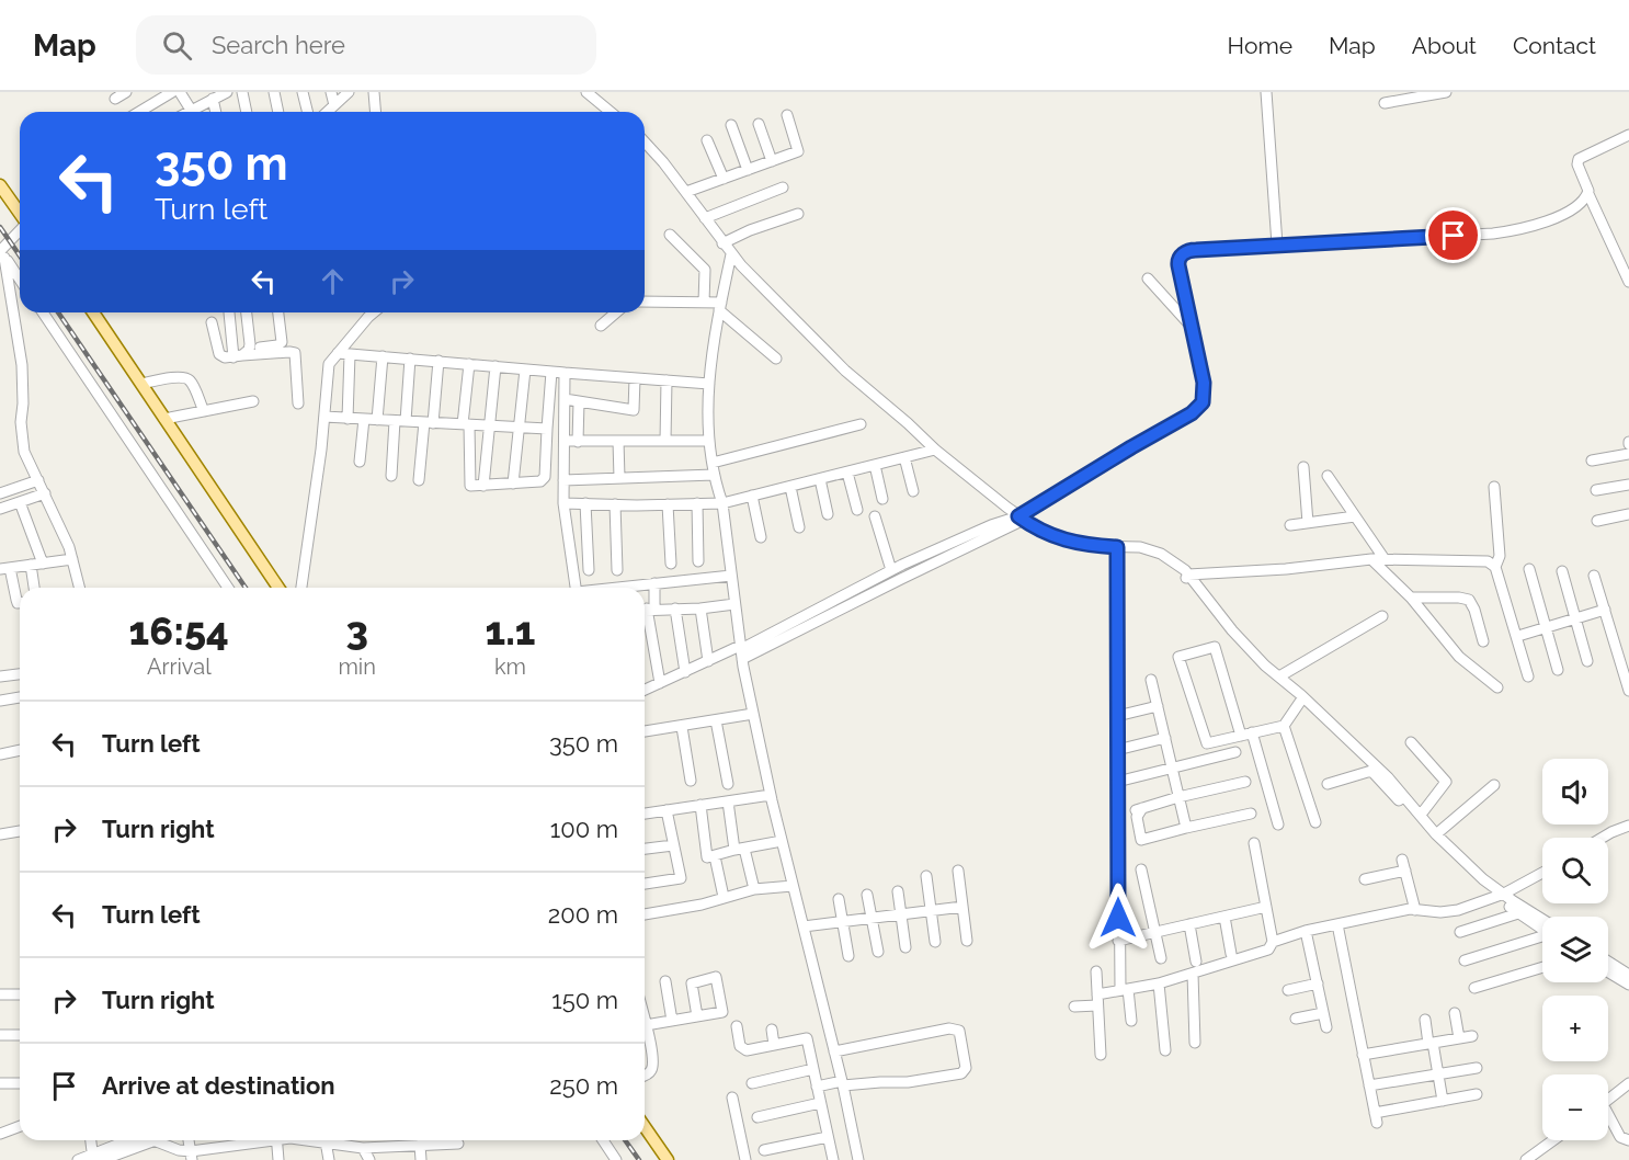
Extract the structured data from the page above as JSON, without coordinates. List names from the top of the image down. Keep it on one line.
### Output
{"page":{"header":"Map","search":"Search here","nav":["Home","Map","About","Contact"],"turn":["350 m","Turn left"],"eta":["16:54","Arrival","3","min","1.1","km"],"list":[{"name":"Turn left","value":"350 m"},{"name":"Turn right","value":"100 m"},{"name":"Turn left","value":"200 m"},{"name":"Turn right","value":"150 m"},{"name":"Arrive at destination","value":"250 m"}],"map_buttons":["+","−"]}}
